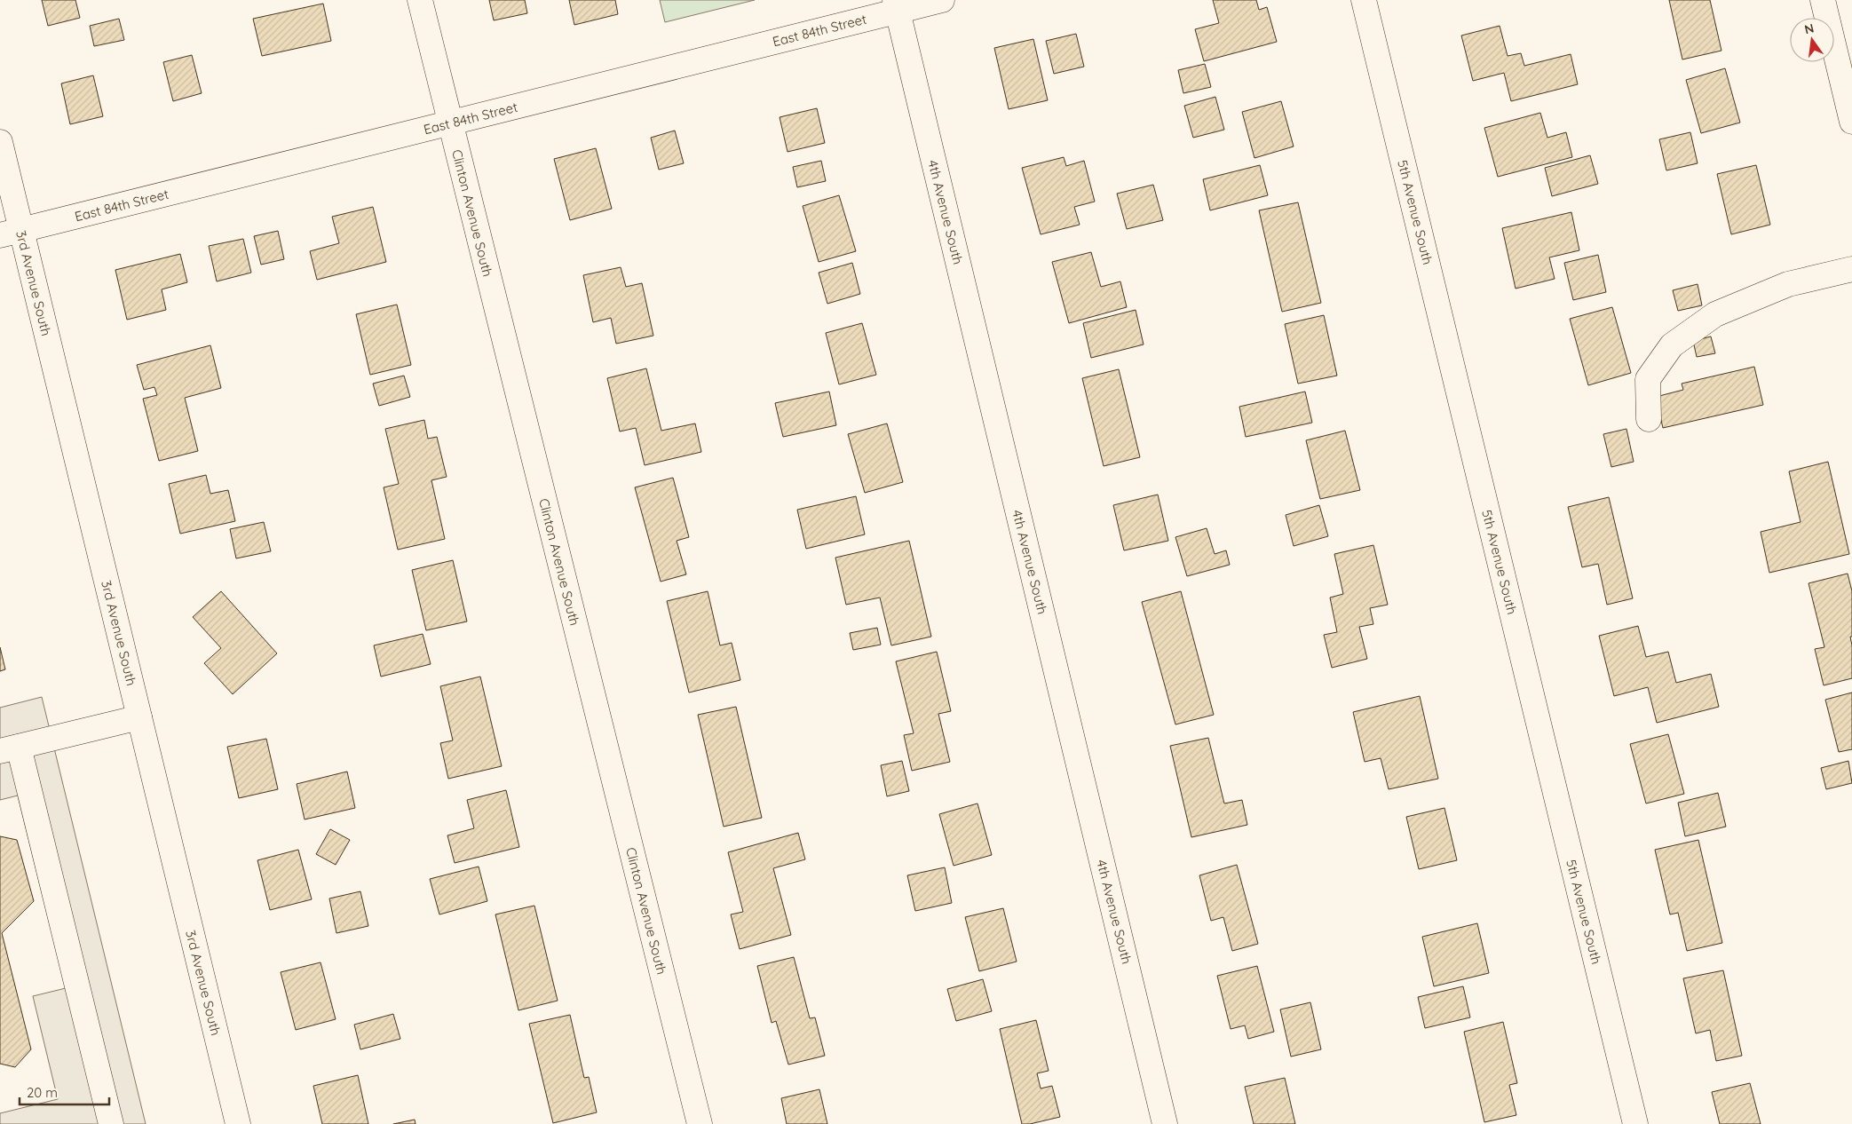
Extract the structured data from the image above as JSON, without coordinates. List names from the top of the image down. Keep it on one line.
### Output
{"streets":{"street":["East 84th Street","4th Avenue South","5th Avenue South","Clinton Avenue South","3rd Avenue South"]},"crossings":[["East 84th Street","4th Avenue South"],["East 84th Street","Clinton Avenue South"],["East 84th Street","3rd Avenue South"]],"scale_bar":"20 m","north":"top"}
